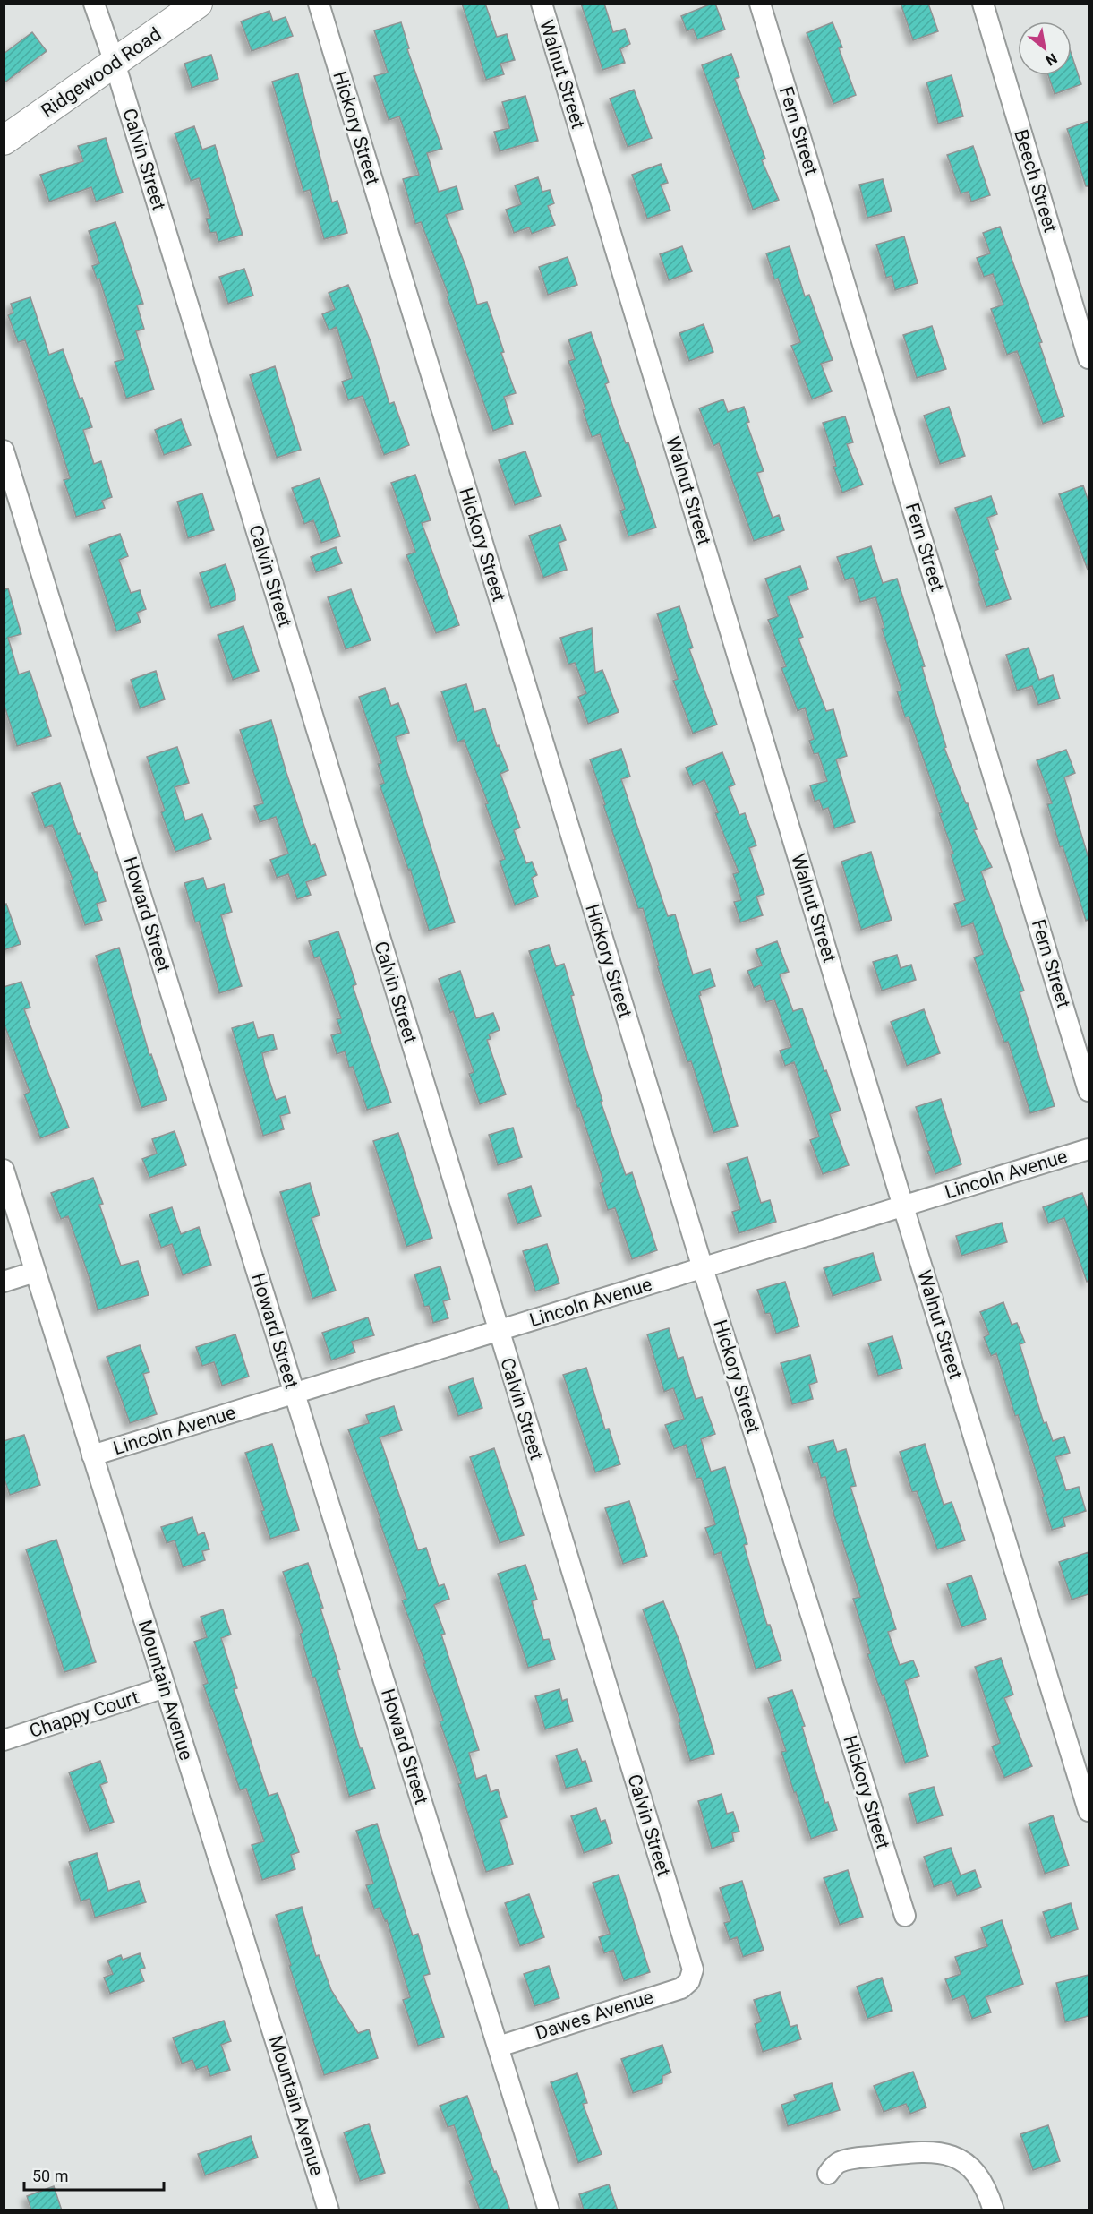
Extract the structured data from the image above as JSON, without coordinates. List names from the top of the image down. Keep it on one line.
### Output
{"streets":{"main road":["Ridgewood Road"],"street":["Walnut Street","Hickory Street","Fern Street","Calvin Street","Beech Street","Howard Street","Lincoln Avenue","Mountain Avenue","Chappy Court","Dawes Avenue"]},"crossings":[["Ridgewood Road","Calvin Street"],["Walnut Street","Lincoln Avenue"],["Hickory Street","Lincoln Avenue"],["Calvin Street","Lincoln Avenue"],["Calvin Street","Dawes Avenue"],["Howard Street","Lincoln Avenue"],["Howard Street","Dawes Avenue"],["Lincoln Avenue","Mountain Avenue"],["Mountain Avenue","Chappy Court"]],"scale_bar":"50 m","north":"bottom right"}
